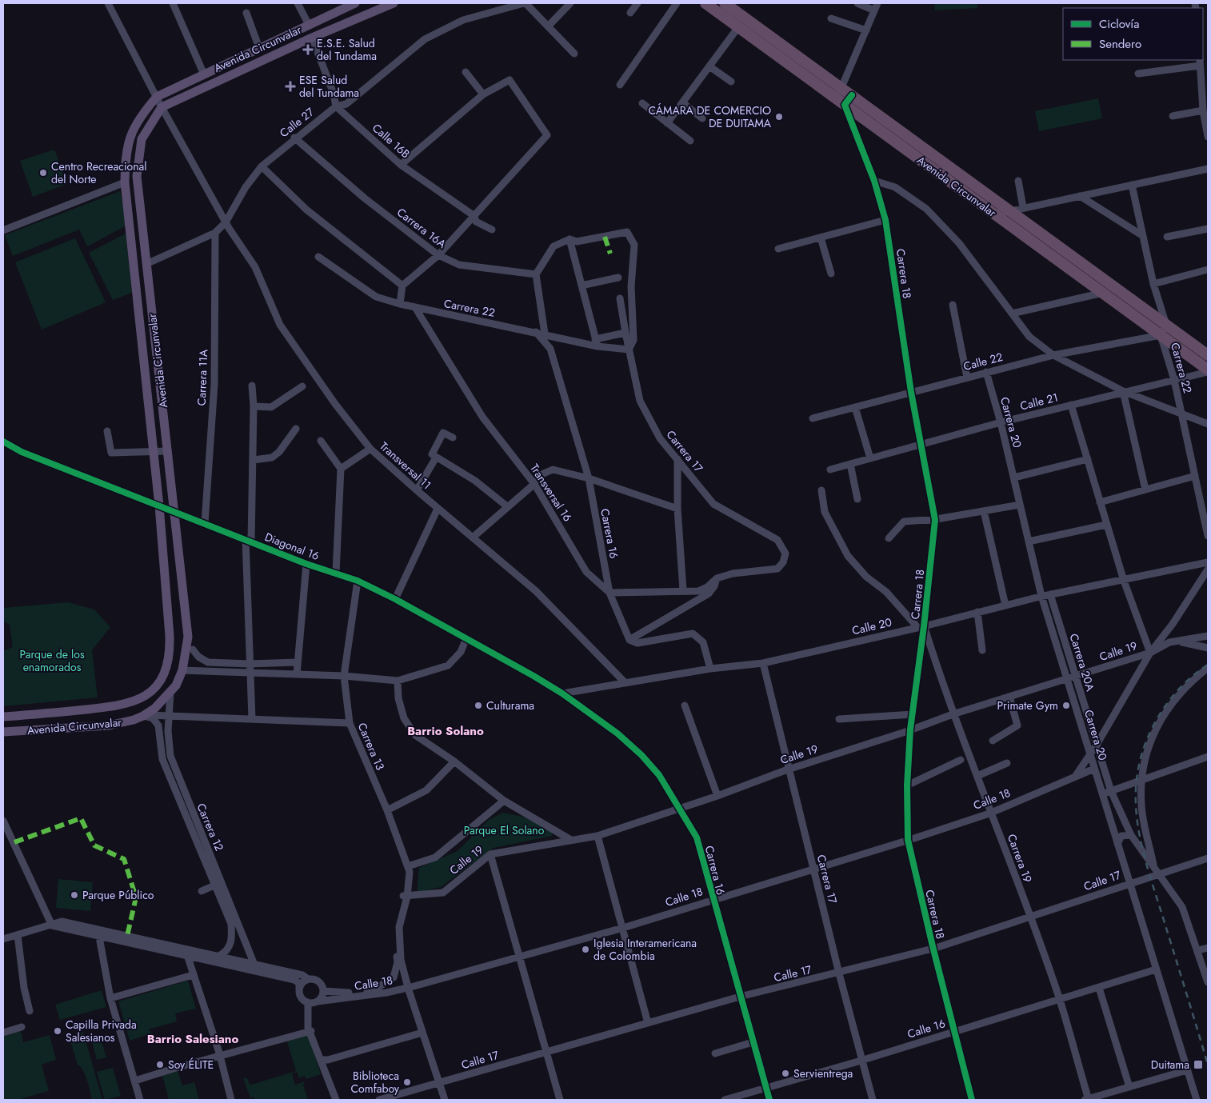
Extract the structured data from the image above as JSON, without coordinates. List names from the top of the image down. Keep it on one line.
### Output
{"streets":{"highway":["Avenida Circunvalar"],"street":["Calle 27","Calle 16B","Carrera 16A","Carrera 18","Carrera 22","Calle 22","Carrera 11A","Calle 21","Carrera 20","Carrera 17","Transversal 11","Transversal 16","Carrera 16","Diagonal 16","Calle 20","Calle 19","Carrera 20A","Carrera 13","Calle 18","Carrera 12","Carrera 19","Calle 17","Calle 16"]},"crossings":[["Avenida Circunvalar","Calle 27"],["Avenida Circunvalar","Carrera 18"],["Avenida Circunvalar","Carrera 22"],["Avenida Circunvalar","Calle 22"],["Avenida Circunvalar","Calle 21"],["Avenida Circunvalar","Transversal 11"],["Avenida Circunvalar","Diagonal 16"],["Avenida Circunvalar","Carrera 12"],["Calle 27","Calle 16B"],["Calle 27","Carrera 16A"],["Calle 27","Carrera 11A"],["Calle 27","Transversal 11"],["Carrera 18","Calle 22"],["Carrera 18","Calle 21"],["Carrera 18","Calle 20"],["Carrera 18","Calle 19"],["Carrera 18","Calle 18"],["Carrera 18","Carrera 19"],["Carrera 18","Calle 17"],["Carrera 18","Calle 16"],["Carrera 22","Calle 22"],["Carrera 22","Calle 21"],["Carrera 22","Carrera 17"],["Carrera 22","Transversal 16"],["Carrera 22","Carrera 16"],["Calle 22","Carrera 20"],["Carrera 11A","Diagonal 16"],["Calle 21","Carrera 20"],["Carrera 20","Calle 20"],["Carrera 20","Calle 19"],["Carrera 20","Calle 18"],["Carrera 20","Calle 17"],["Carrera 20","Calle 16"],["Carrera 17","Calle 20"],["Carrera 17","Calle 19"],["Carrera 17","Calle 18"],["Carrera 17","Calle 17"],["Carrera 17","Calle 16"],["Transversal 11","Calle 20"],["Transversal 16","Carrera 16"],["Carrera 16","Diagonal 16"],["Carrera 16","Calle 20"],["Carrera 16","Calle 19"],["Carrera 16","Calle 18"],["Carrera 16","Calle 17"],["Carrera 16","Calle 16"],["Diagonal 16","Calle 20"],["Diagonal 16","Carrera 13"],["Calle 20","Carrera 20A"],["Calle 20","Carrera 19"],["Calle 19","Carrera 20A"],["Calle 19","Carrera 13"],["Calle 19","Carrera 19"],["Carrera 20A","Calle 17"],["Carrera 13","Calle 18"],["Carrera 13","Calle 17"],["Calle 18","Carrera 19"],["Carrera 19","Calle 17"],["Carrera 19","Calle 16"]],"districts":["Barrio Solano","Barrio Salesiano"],"parks":["Parque de los enamorados","Parque El Solano"],"places":{"health":["E.S.E. Salud del Tundama","ESE Salud del Tundama"],"other":["CÁMARA DE COMERCIO DE DUITAMA","Centro Recreacional del Norte","Culturama","Primate Gym","Parque Público","Iglesia Interamericana de Colombia","Capilla Privada Salesianos","Soy ÉLITE","Servientrega","Biblioteca Comfaboy"],"transit":["Duitama"]},"legend":["Ciclovía","Sendero"]}
